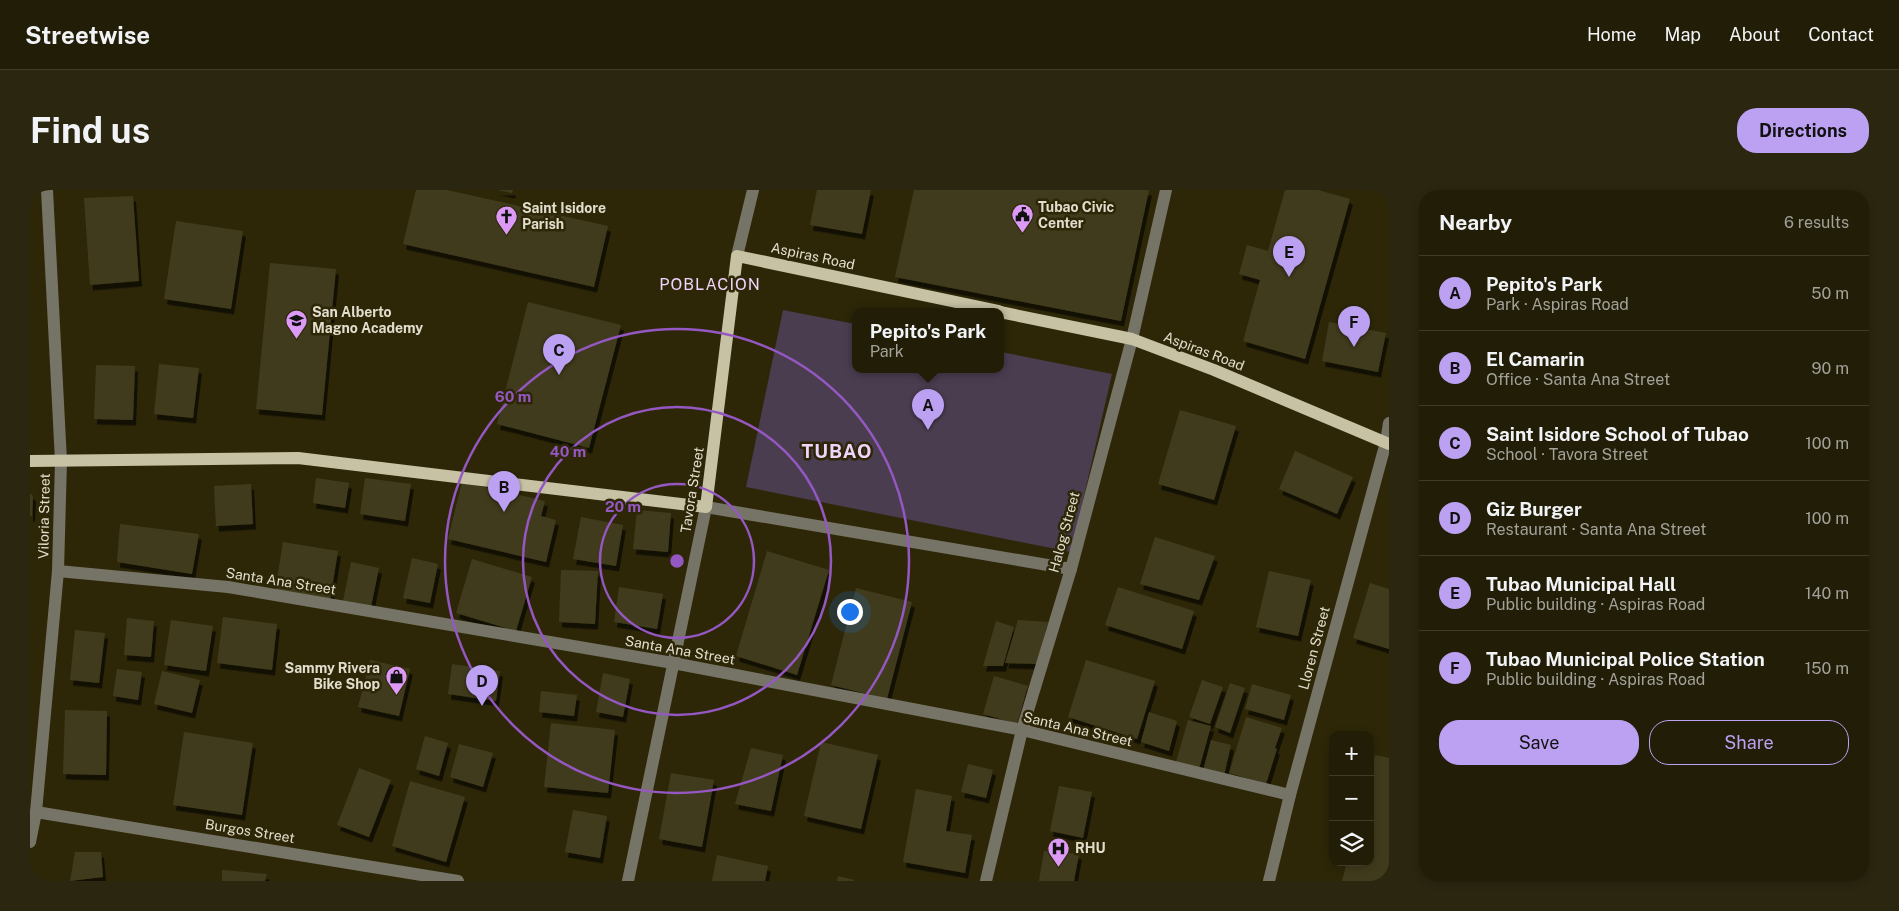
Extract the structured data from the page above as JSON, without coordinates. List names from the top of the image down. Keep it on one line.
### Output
{"streets":{"main road":["Aspiras Road","Tavora Street"],"street":["Viloria Street","Halog Street","Santa Ana Street","Lloren Street","Burgos Street"]},"crossings":[["Aspiras Road","Tavora Street"],["Aspiras Road","Halog Street"],["Aspiras Road","Lloren Street"],["Tavora Street","Santa Ana Street"],["Viloria Street","Santa Ana Street"],["Viloria Street","Burgos Street"],["Halog Street","Santa Ana Street"],["Santa Ana Street","Lloren Street"]],"districts":["POBLACION","TUBAO"],"places":{"public building":["Tubao Civic Center"],"church":["Saint Isidore Parish"],"school or university":["San Alberto Magno Academy"],"shop":["Sammy Rivera Bike Shop"],"hospital":["RHU"]},"page":{"header":"Streetwise","nav":["Home","Map","About","Contact"],"buttons":["Directions",["Save","Share"]],"title":"Find us","heading":["Nearby","6 results"],"pins":["E","F","C","A","B","D"],"list":[{"mark":"A","name":"Pepito's Park","note":"Park · Aspiras Road","value":"50 m"},{"mark":"B","name":"El Camarin","note":"Office · Santa Ana Street","value":"90 m"},{"mark":"C","name":"Saint Isidore School of Tubao","note":"School · Tavora Street","value":"100 m"},{"mark":"D","name":"Giz Burger","note":"Restaurant · Santa Ana Street","value":"100 m"},{"mark":"E","name":"Tubao Municipal Hall","note":"Public building · Aspiras Road","value":"140 m"},{"mark":"F","name":"Tubao Municipal Police Station","note":"Public building · Aspiras Road","value":"150 m"}],"popup":["Pepito's Park","Park"],"map_buttons":["+","−"]},"rings":["60 m","40 m","20 m"]}
